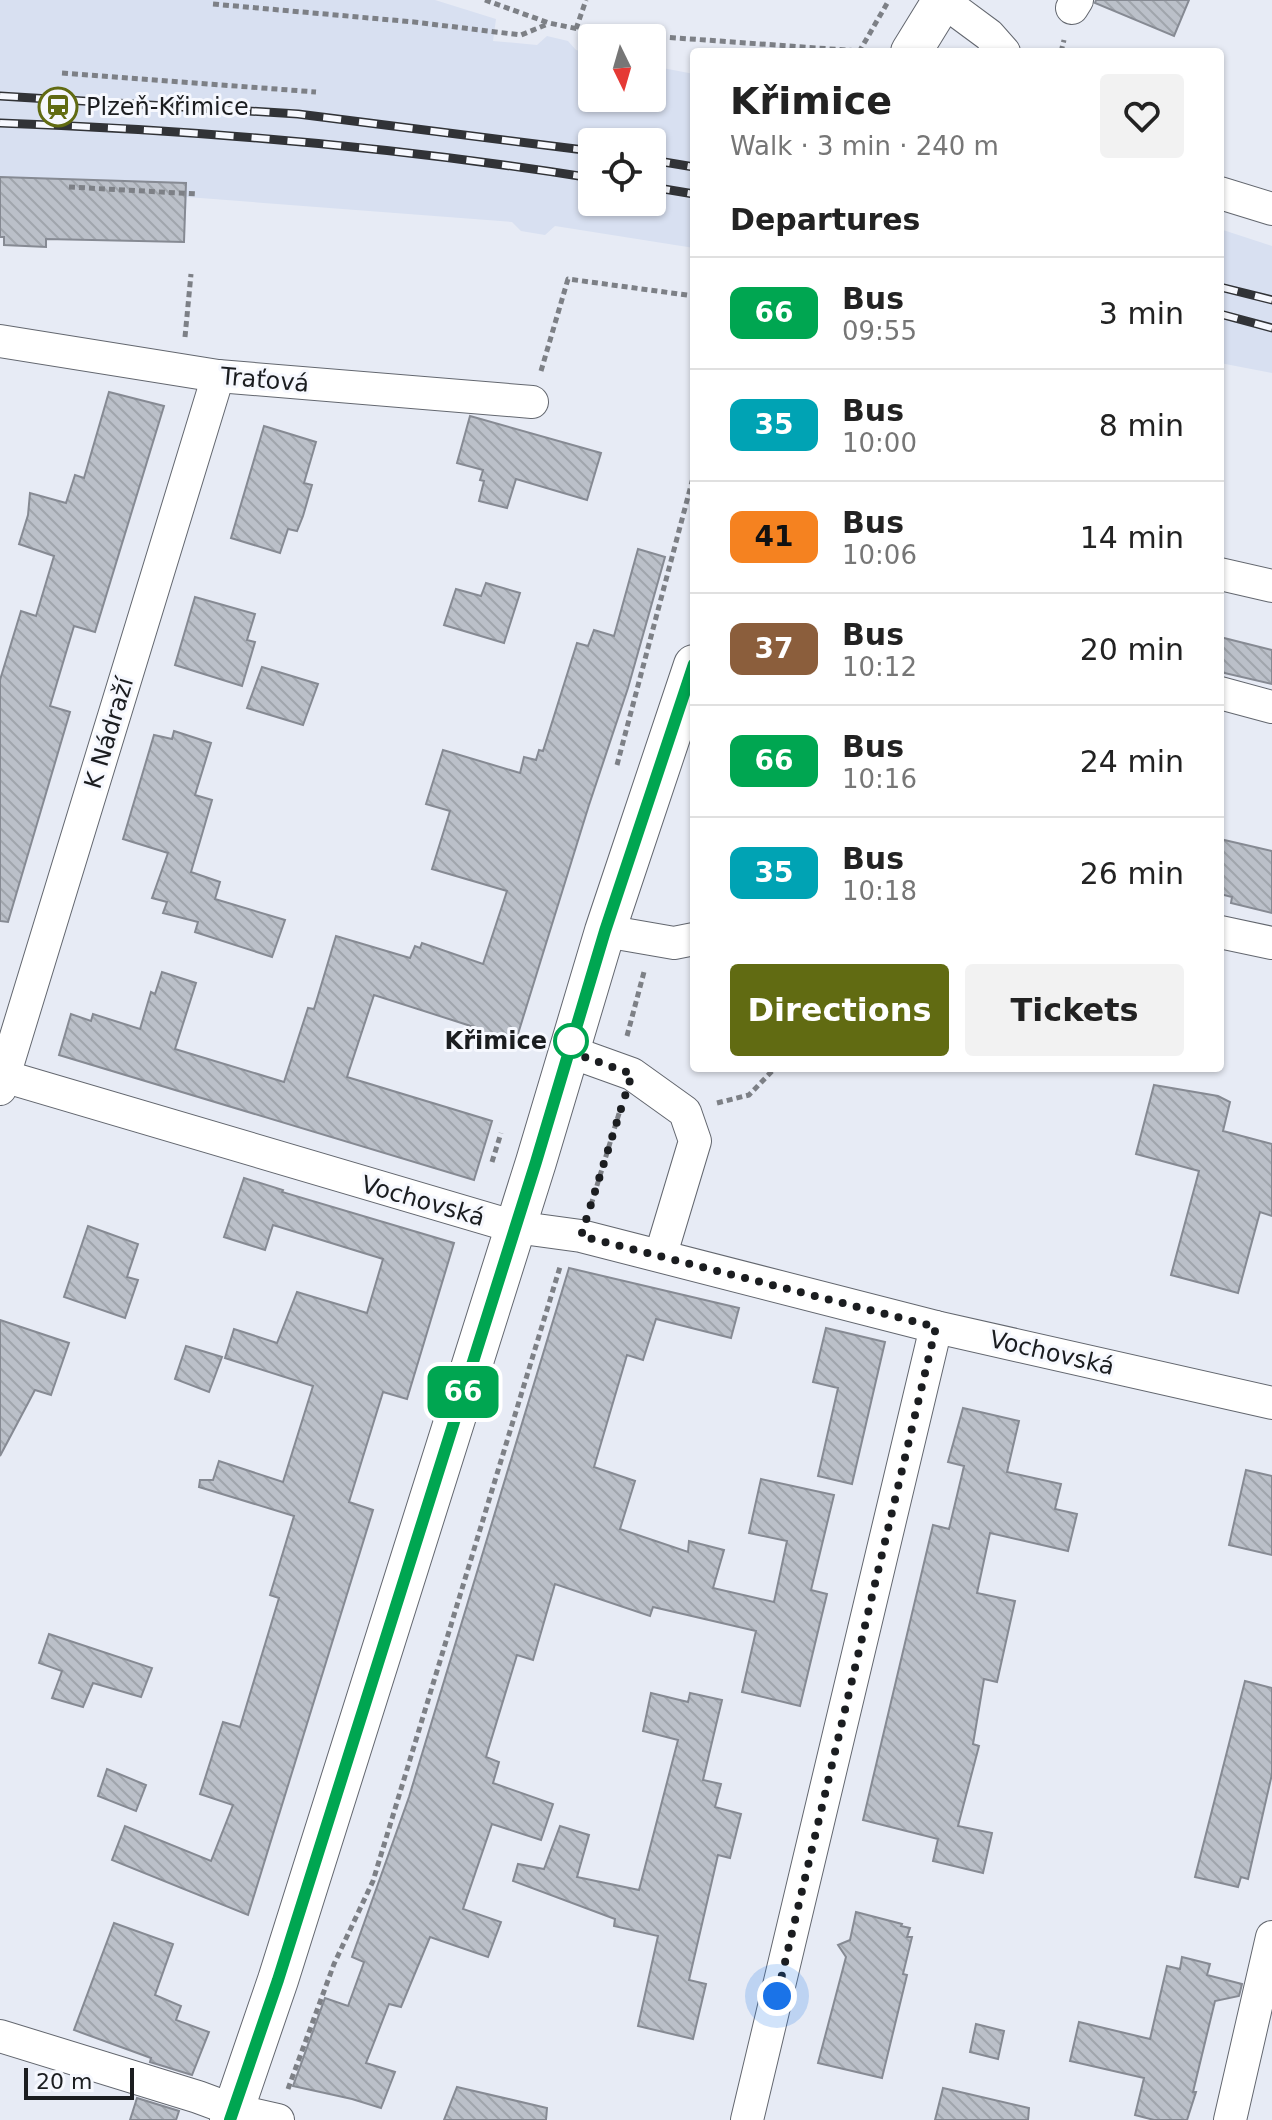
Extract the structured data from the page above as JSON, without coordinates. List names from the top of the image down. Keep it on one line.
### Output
{"streets":{"street":["Traťová","K Nádraží","Vochovská"]},"crossings":[["Traťová","K Nádraží"],["K Nádraží","Vochovská"]],"places":{"station":["Plzeň-Křimice"],"other":["Křimice"]},"lines":["bus line 66"],"scale_bar":"20 m","north":"bottom","page":{"on_map":"66","heading":[["Křimice","Walk · 3 min · 240 m"],"Departures"],"list":[{"mark":"66","name":"Bus","note":"09:55","value":"3 min"},{"mark":"35","name":"Bus","note":"10:00","value":"8 min"},{"mark":"41","name":"Bus","note":"10:06","value":"14 min"},{"mark":"37","name":"Bus","note":"10:12","value":"20 min"},{"mark":"66","name":"Bus","note":"10:16","value":"24 min"},{"mark":"35","name":"Bus","note":"10:18","value":"26 min"}],"buttons":["Directions","Tickets"],"scale":"20 m"}}
